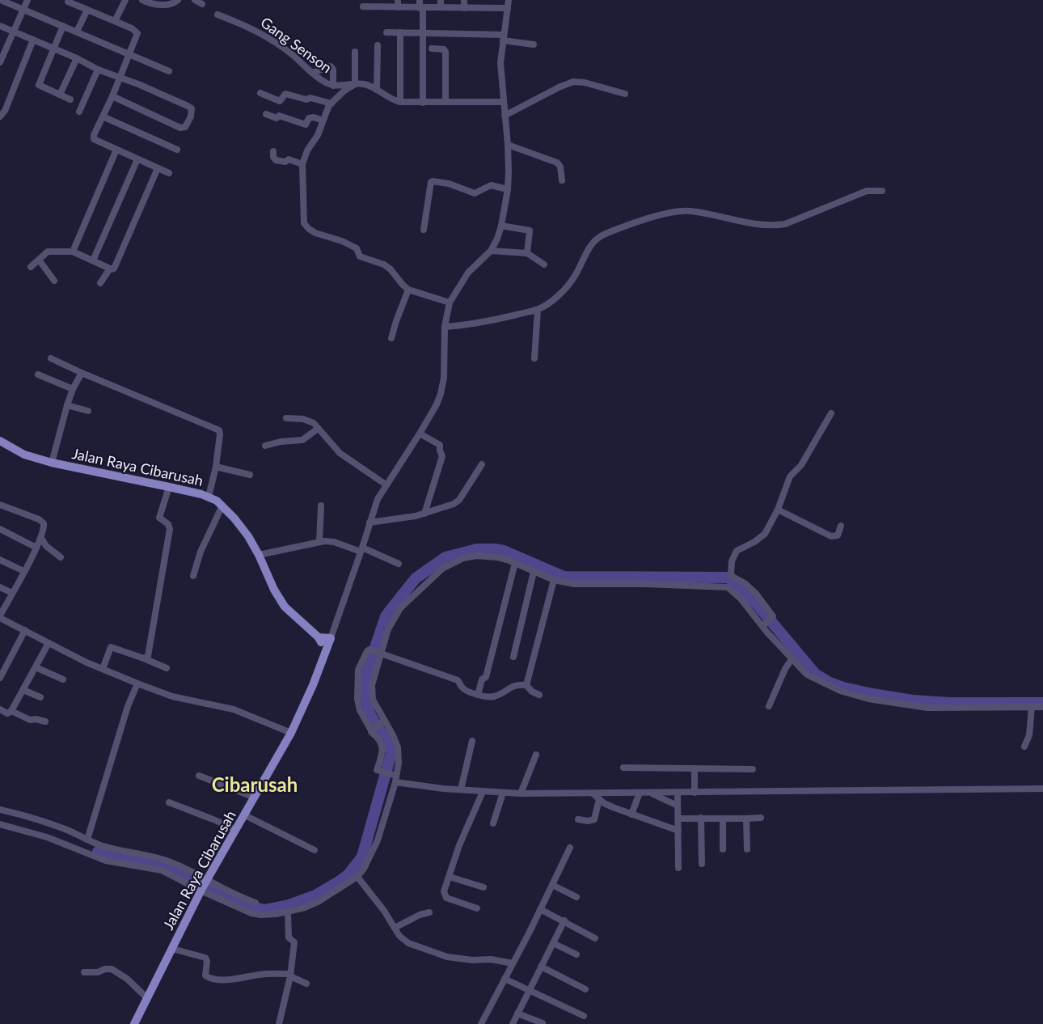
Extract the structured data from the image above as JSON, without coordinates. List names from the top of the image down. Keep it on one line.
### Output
{"streets":{"main road":["Jalan Raya Cibarusah"],"street":["Gang Senson"]},"districts":["Cibarusah"]}
